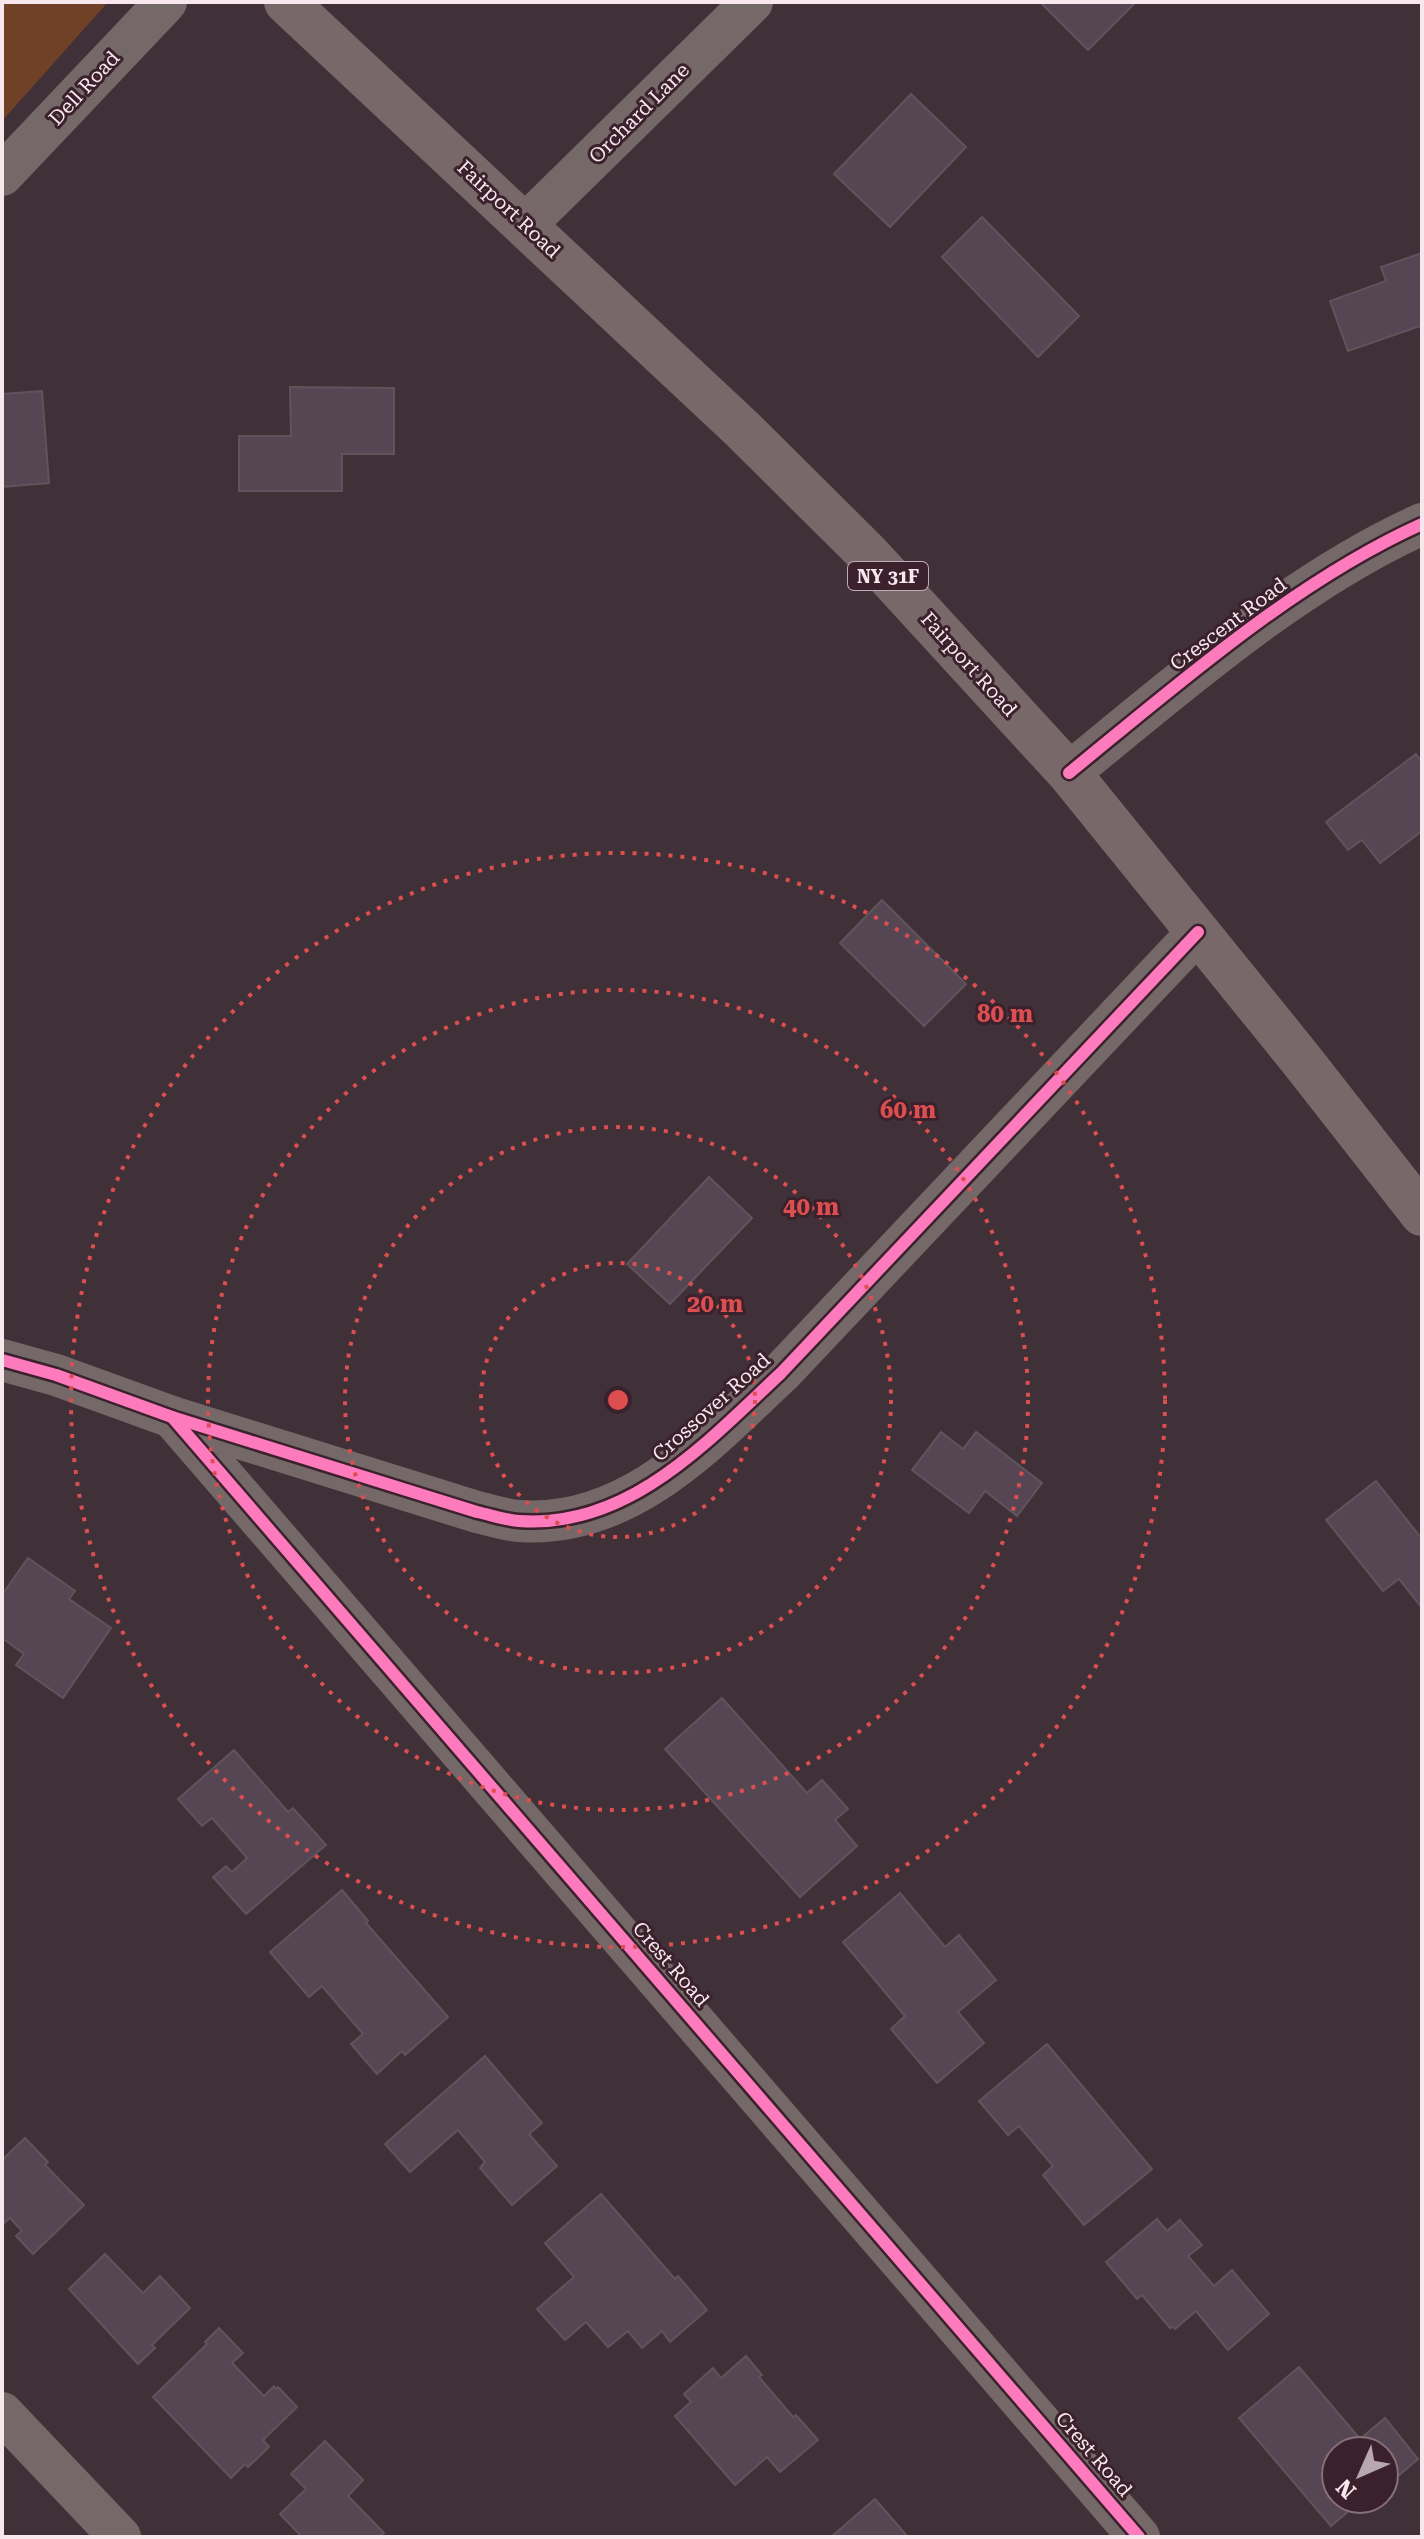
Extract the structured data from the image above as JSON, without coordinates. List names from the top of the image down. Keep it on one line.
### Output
{"streets":{"main road":["Fairport Road","NY 31F"],"street":["Dell Road","Orchard Lane","Crescent Road","Crossover Road","Crest Road"]},"crossings":[["Orchard Lane","Fairport Road"],["Fairport Road","Crescent Road"],["Fairport Road","Crossover Road"],["Crossover Road","Crest Road"]],"north":"bottom left","rings":["80 m","60 m","40 m","20 m"]}
